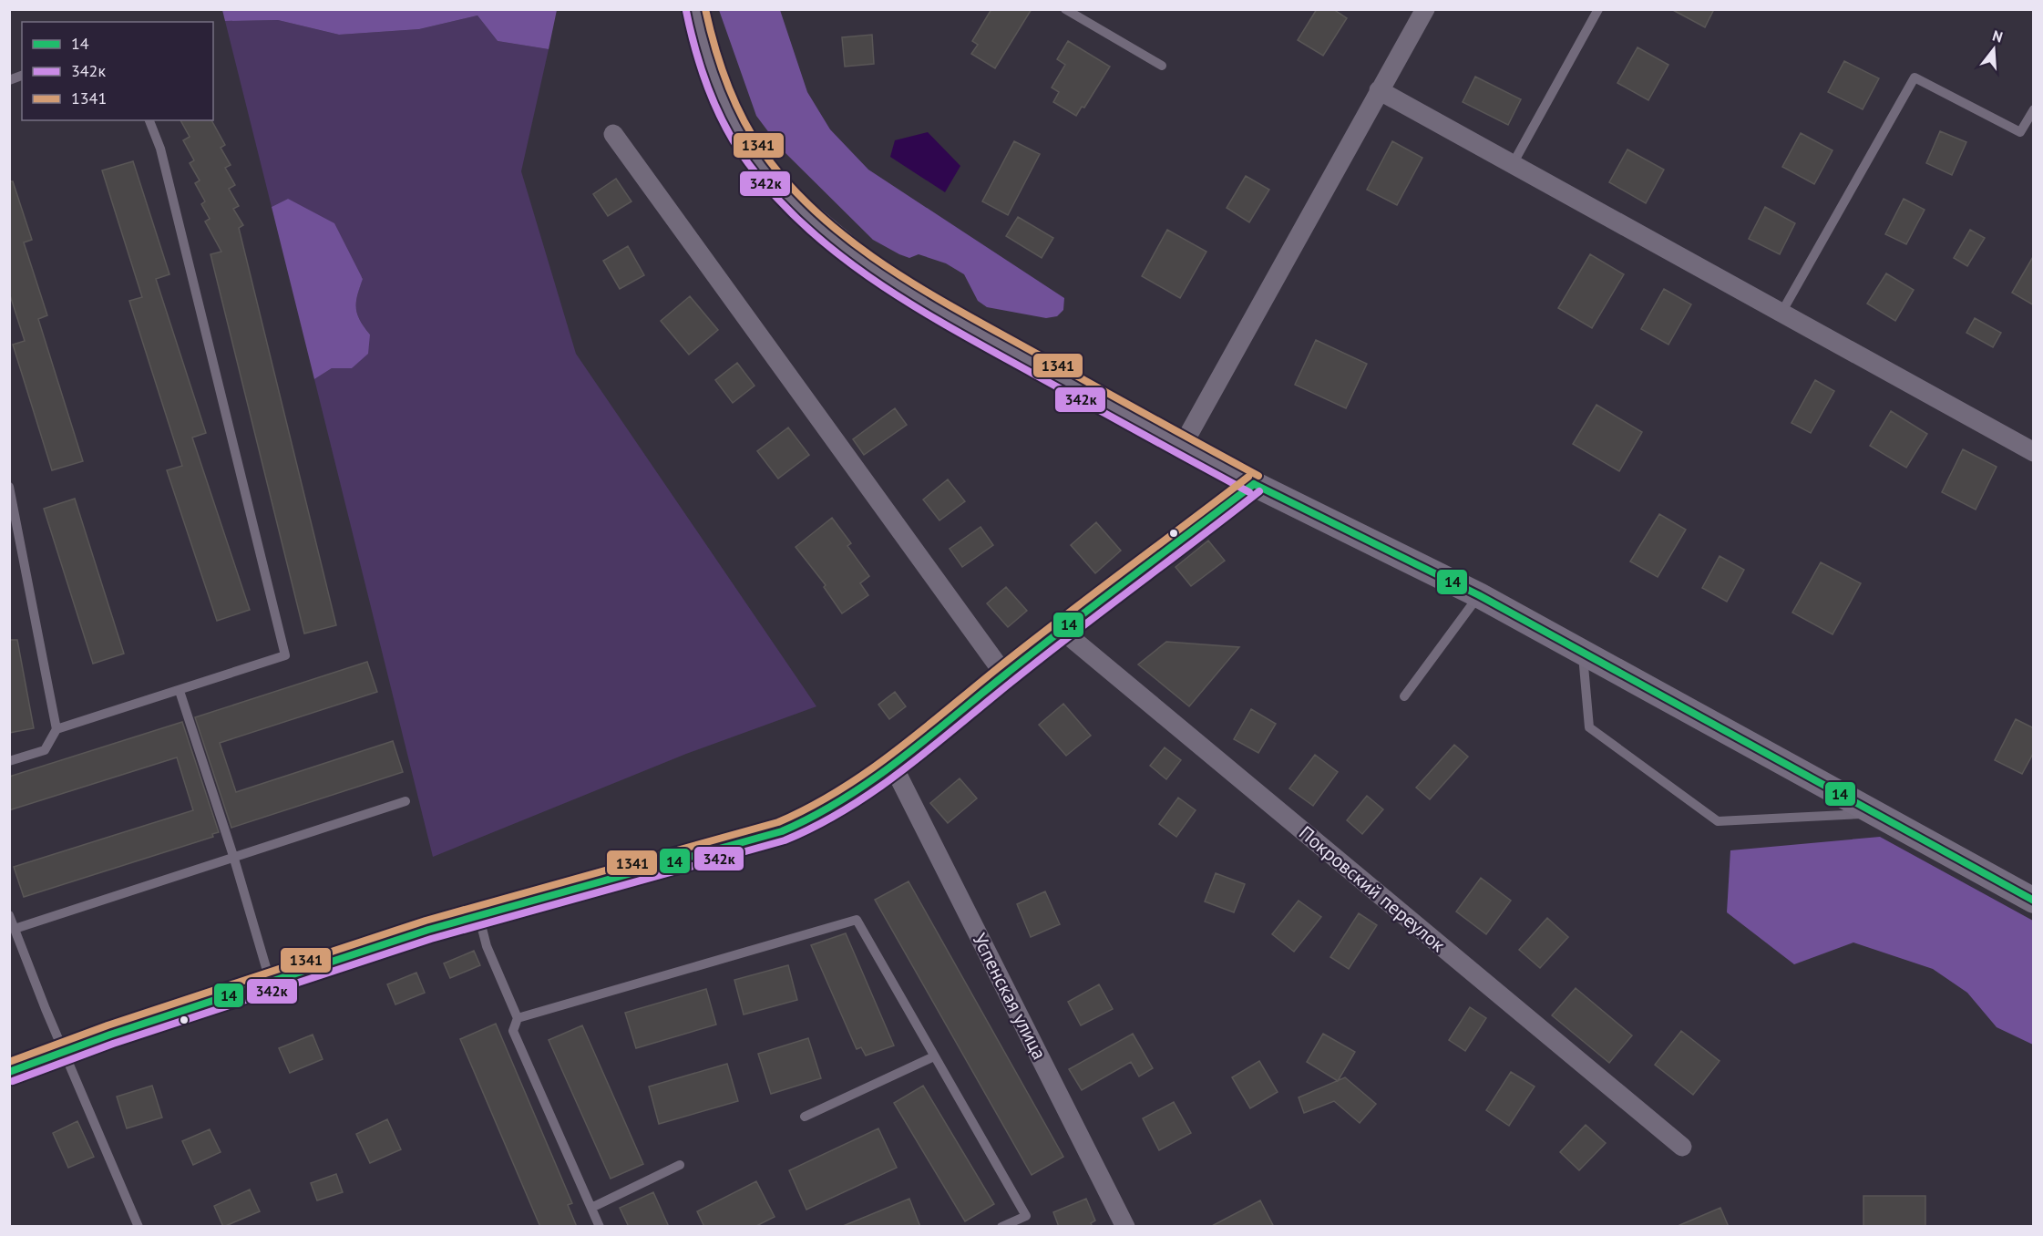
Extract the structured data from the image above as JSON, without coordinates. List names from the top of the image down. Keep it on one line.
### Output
{"streets":{"street":["Покровский переулок","Успенская улица"]},"lines":["transit line 1341","transit line 342к","transit line 14"],"legend":["14","342к","1341"],"north":"top"}
